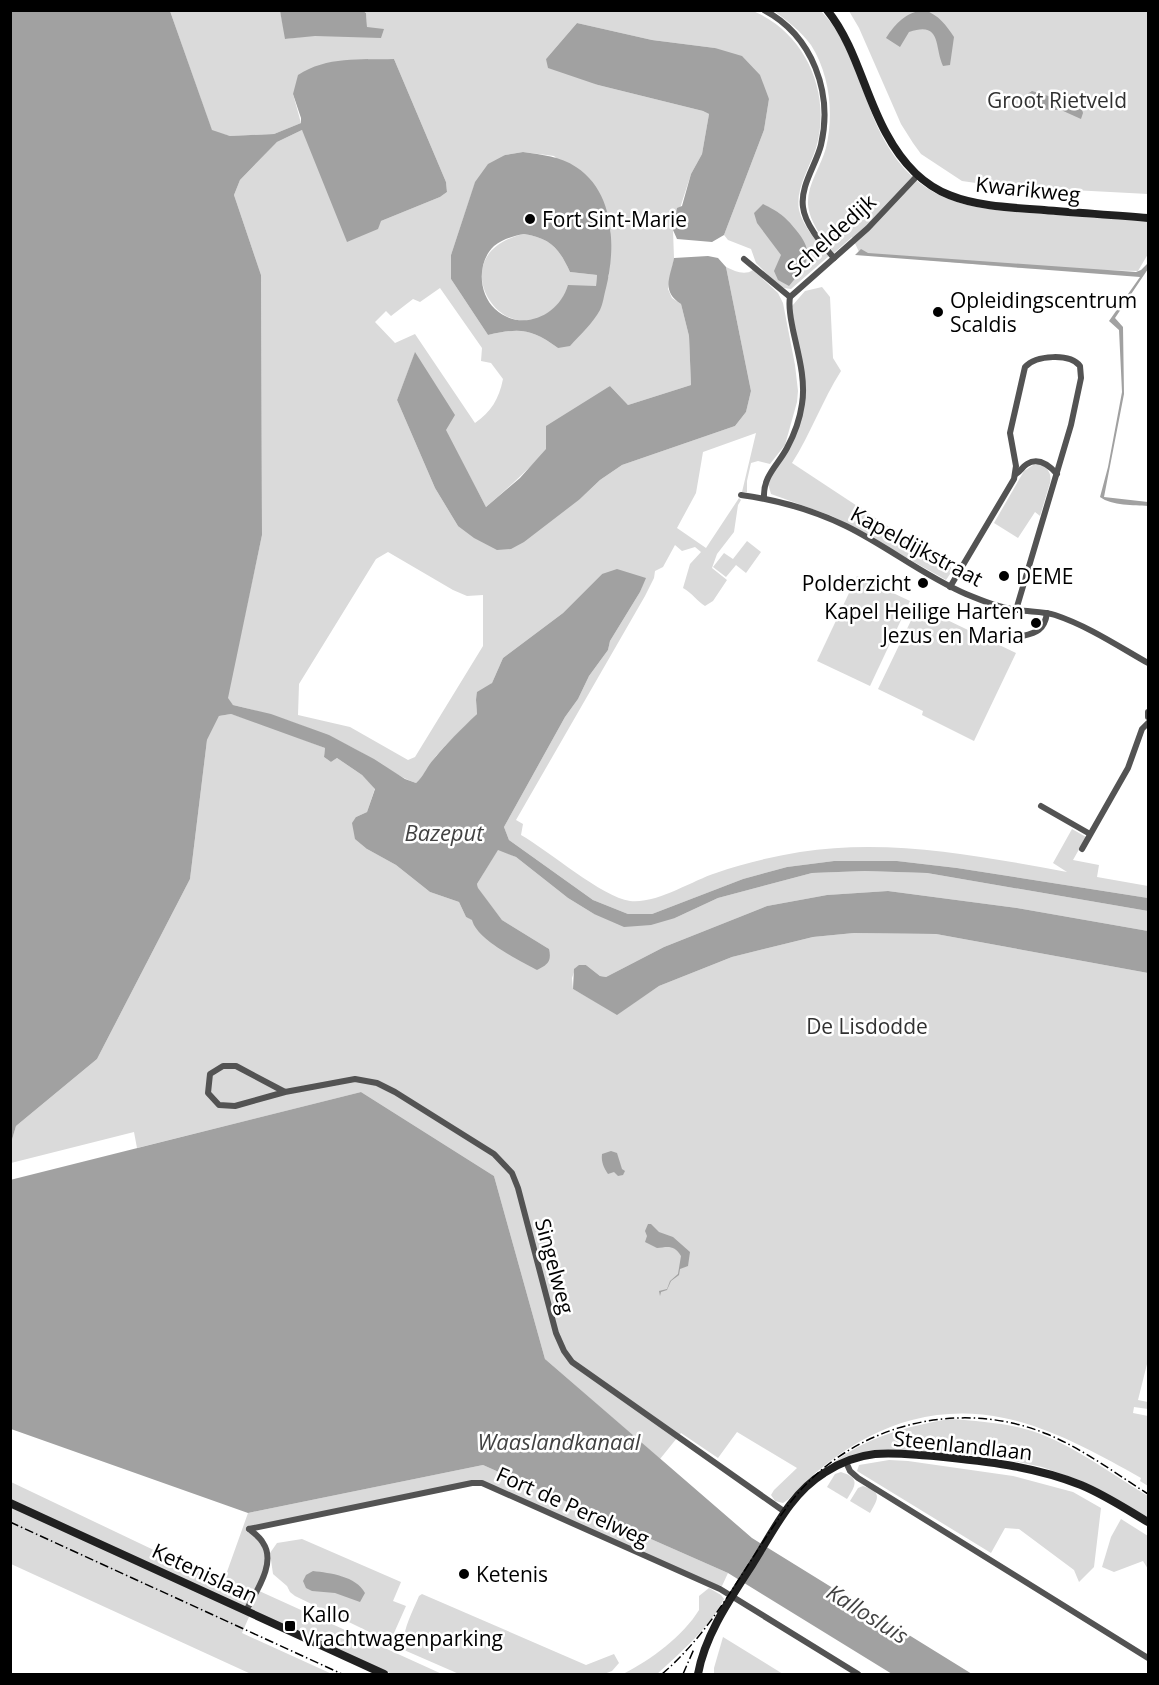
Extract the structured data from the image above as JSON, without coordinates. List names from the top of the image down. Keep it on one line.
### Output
{"streets":{"street":["Kwarikweg","Scheldedijk","Kapeldijkstraat","Singelweg","Steenlandlaan","Fort de Perelweg","Ketenislaan"]},"crossings":[["Kwarikweg","Scheldedijk"],["Scheldedijk","Kapeldijkstraat"],["Singelweg","Steenlandlaan"],["Steenlandlaan","Fort de Perelweg"],["Fort de Perelweg","Ketenislaan"]],"water":["Bazeput","Waaslandkanaal","Kallosluis"],"parks":["Groot Rietveld","De Lisdodde"],"places":{"other":["Fort Sint-Marie","Opleidingscentrum Scaldis","DEME","Polderzicht","Kapel Heilige Harten Jezus en Maria","Ketenis"],"transit":["Kallo Vrachtwagenparking"]}}
